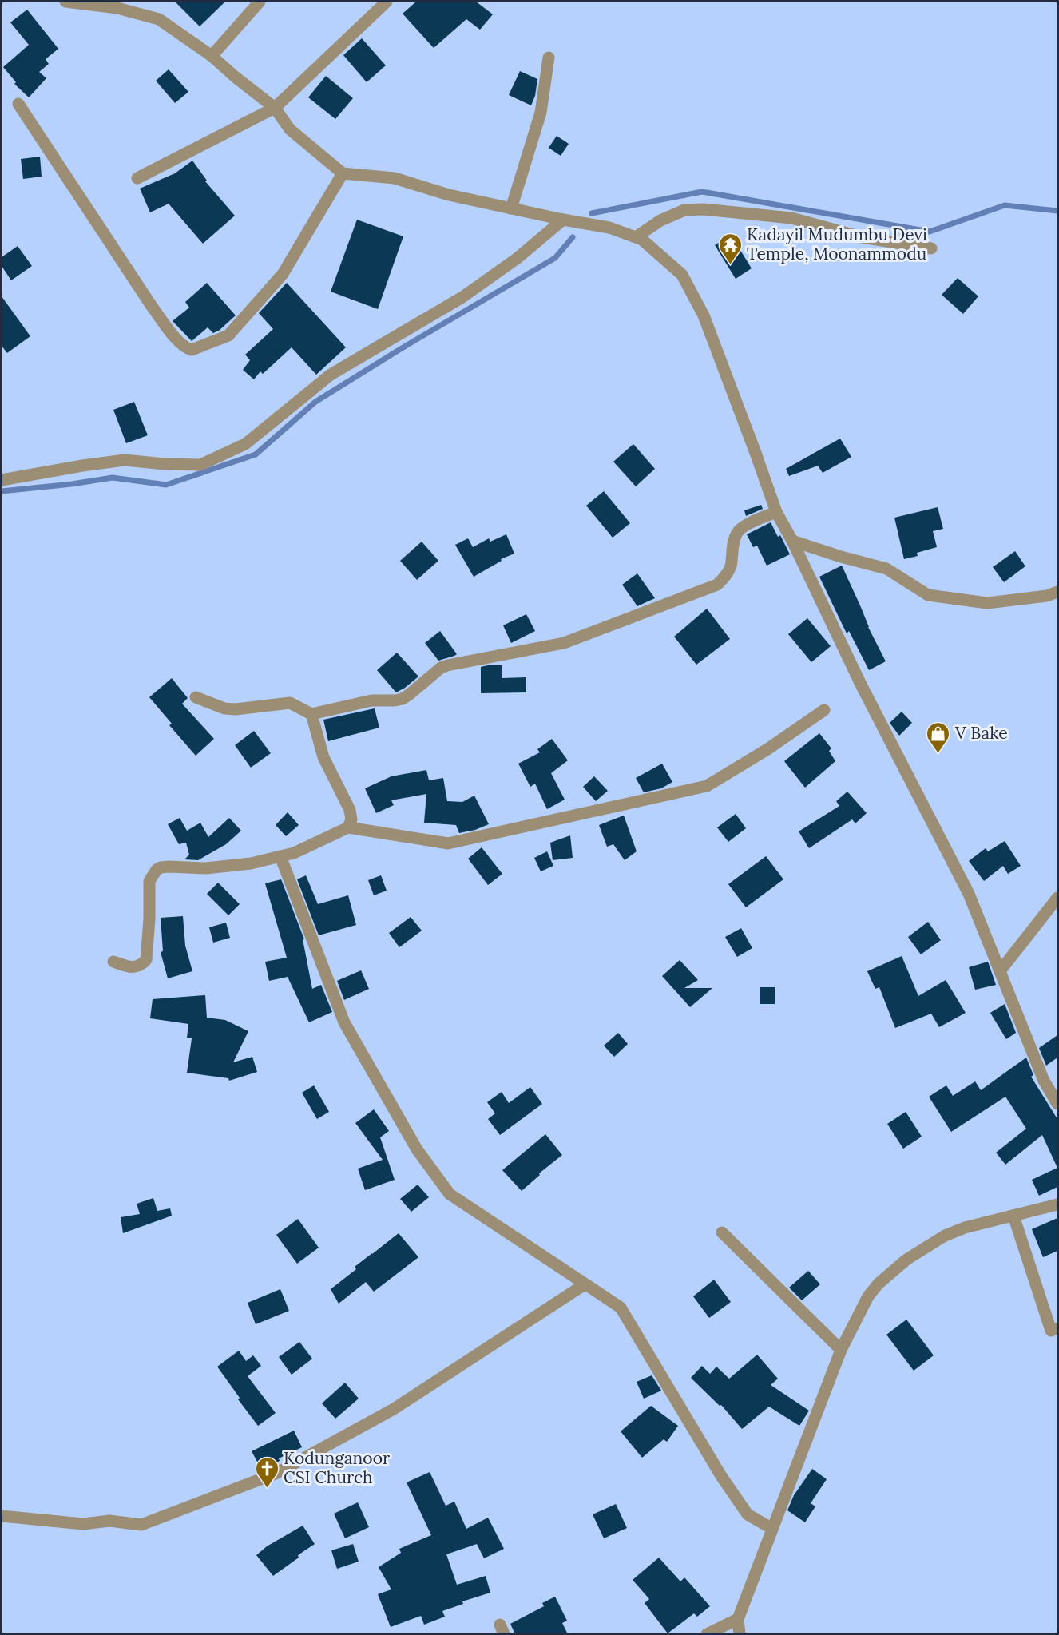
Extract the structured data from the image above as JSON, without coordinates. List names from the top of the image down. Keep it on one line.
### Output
{"places":{"temple":["Kadayil Mudumbu Devi Temple, Moonammodu"],"shop":["V Bake"],"church":["Kodunganoor CSI Church"]}}
